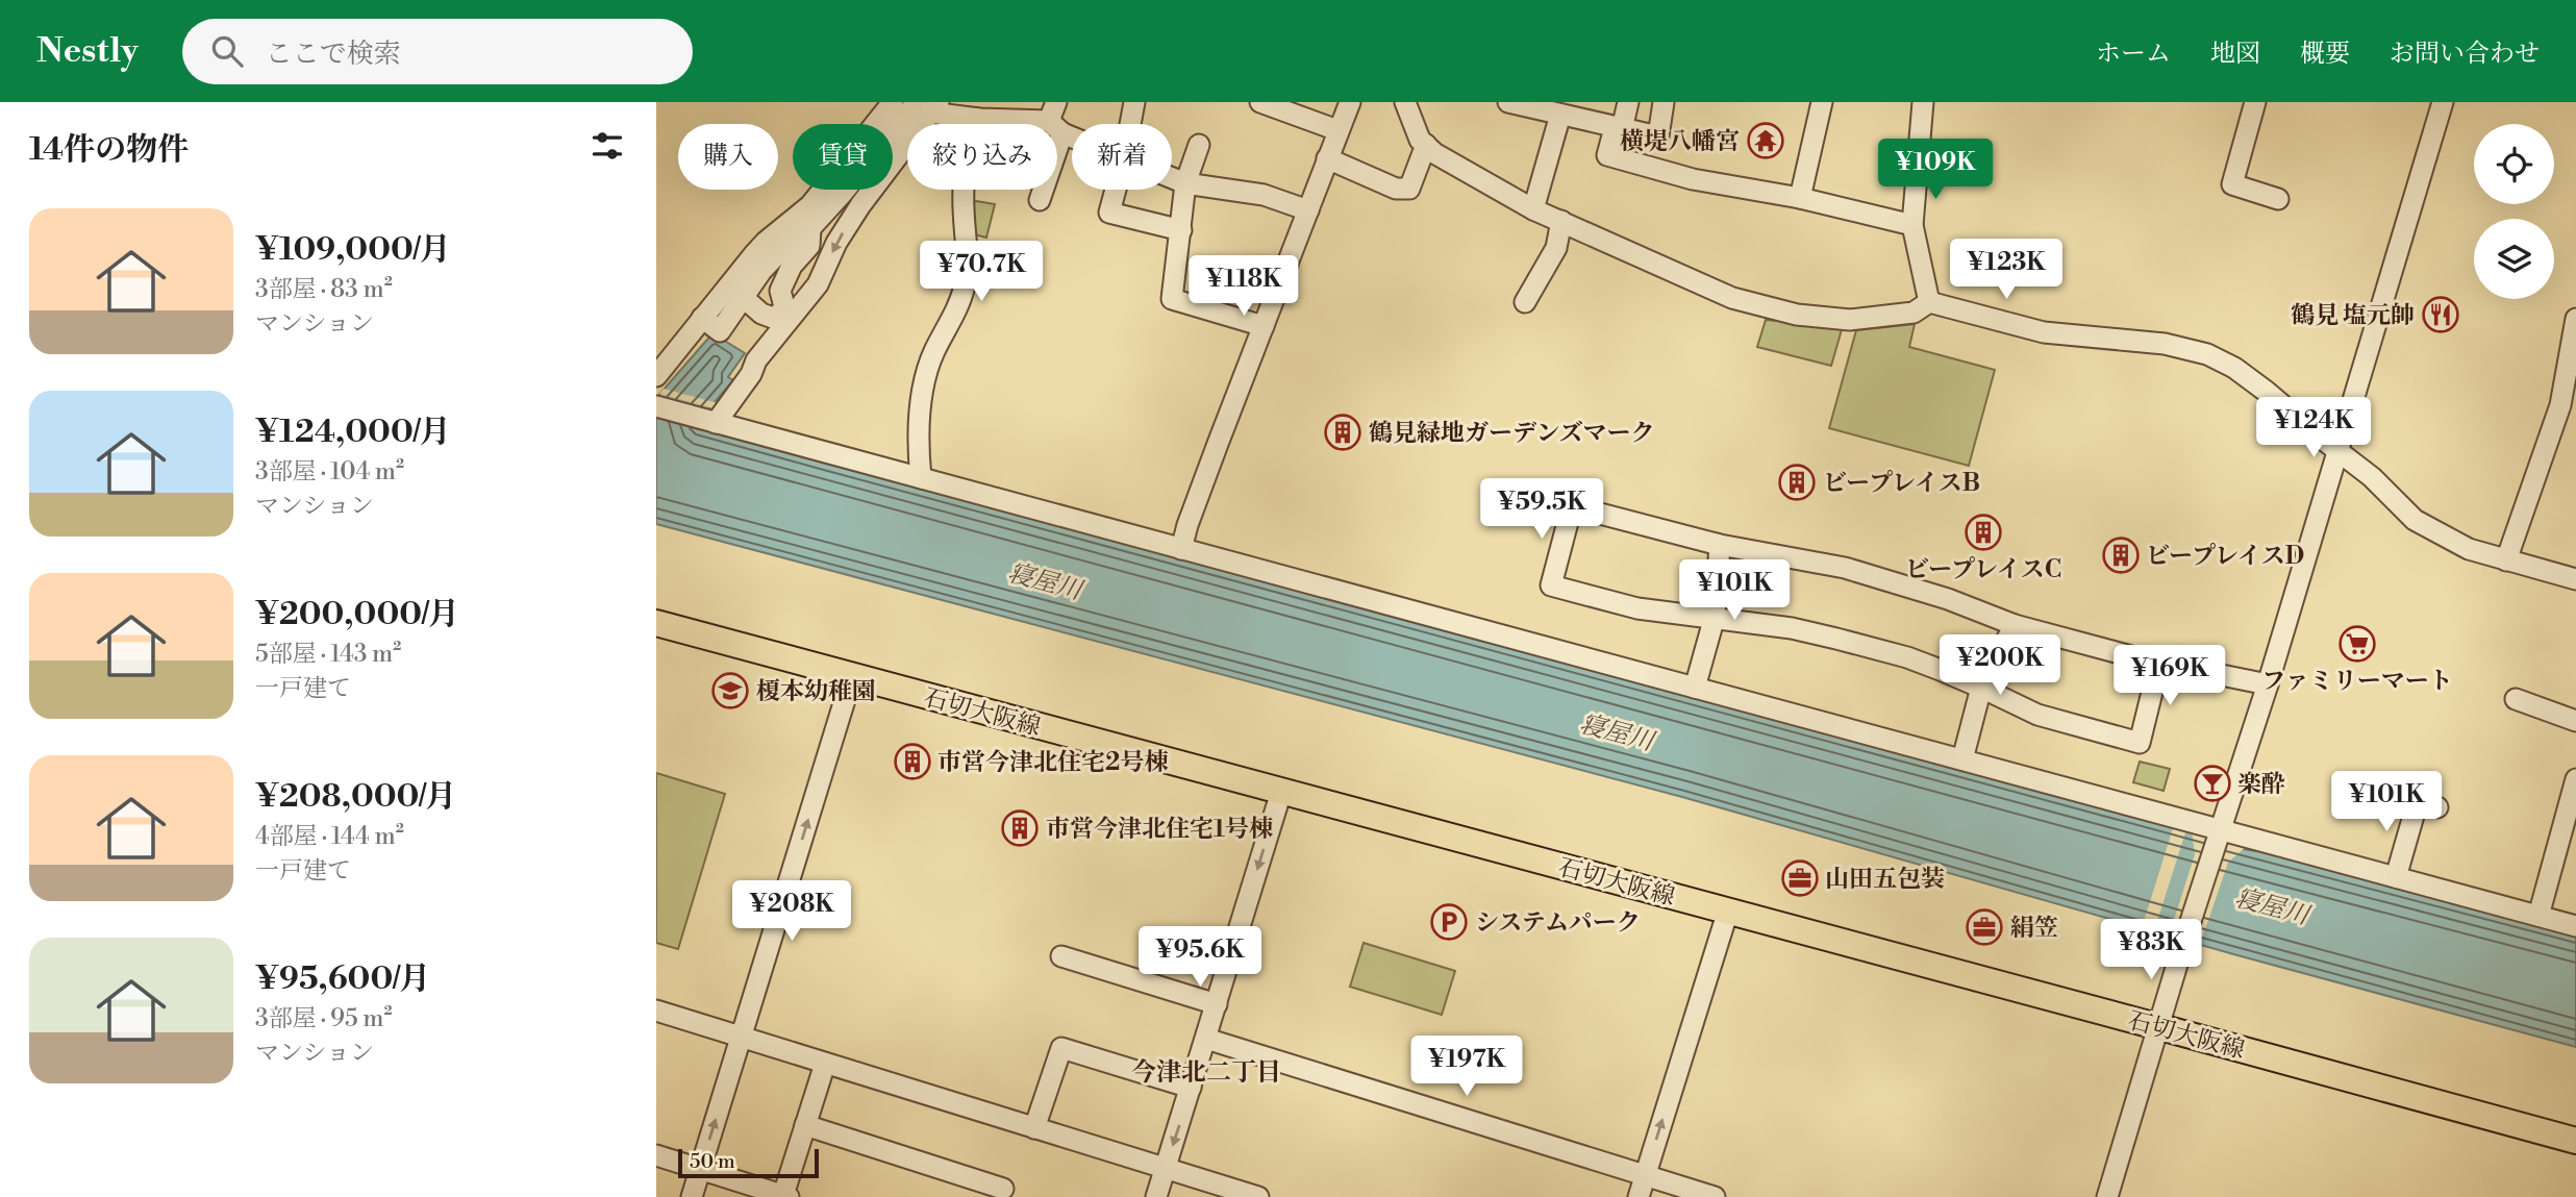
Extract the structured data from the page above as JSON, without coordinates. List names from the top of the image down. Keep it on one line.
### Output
{"streets":{"main road":["石切大阪線"]},"districts":["今津北二丁目"],"water":["寝屋川"],"places":{"temple":["横堤八幡宮"],"restaurant":["鶴見 塩元帥"],"building":["鶴見緑地ガーデンズマーク","ビープレイスB","ビープレイスC","ビープレイスD","市営今津北住宅2号棟","市営今津北住宅1号棟"],"supermarket":["ファミリーマート"],"school or university":["榎本幼稚園"],"bar":["楽酔"],"office":["山田五包装","絹笠"],"parking":["システムパーク"]},"scale_bar":"50 m","page":{"header":"Nestly","search":"ここで検索","nav":["ホーム","地図","概要","お問い合わせ"],"heading":"14件の物件","chip":["購入","賃貸","絞り込み","新着"],"price":["¥109K","¥123K","¥70.7K","¥118K","¥124K","¥59.5K","¥101K","¥200K","¥169K","¥101K","¥208K","¥83K","¥95.6K","¥197K"],"list":[{"name":"¥109,000/月","note":"3部屋 · 83 m² · マンション"},{"name":"¥124,000/月","note":"3部屋 · 104 m² · マンション"},{"name":"¥200,000/月","note":"5部屋 · 143 m² · 一戸建て"},{"name":"¥208,000/月","note":"4部屋 · 144 m² · 一戸建て"},{"name":"¥95,600/月","note":"3部屋 · 95 m² · マンション"}],"scale":"50 m"}}
